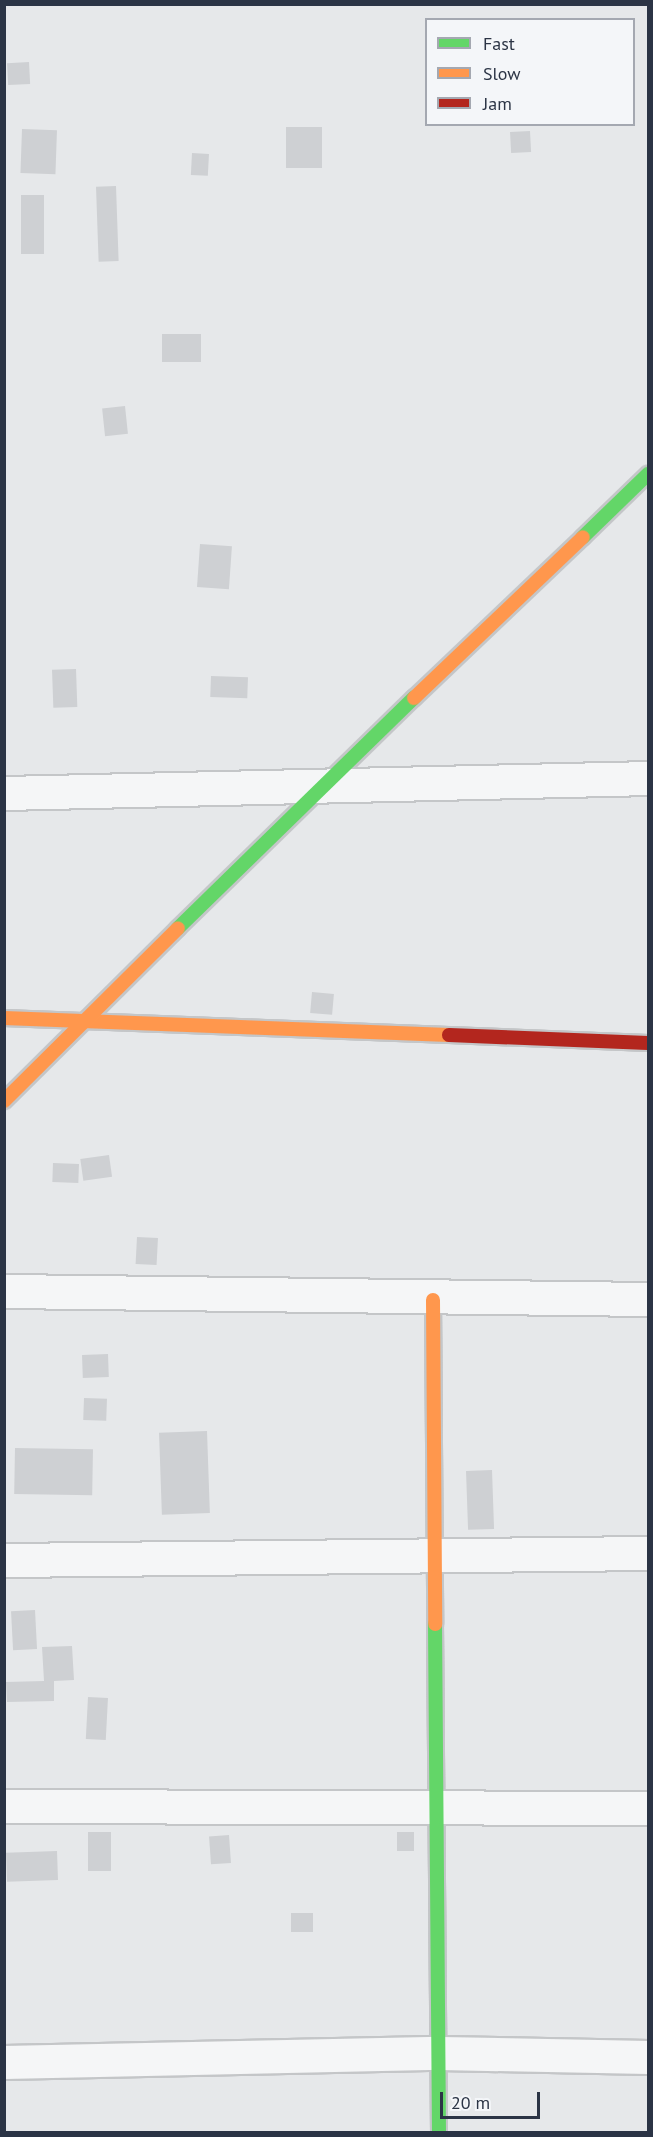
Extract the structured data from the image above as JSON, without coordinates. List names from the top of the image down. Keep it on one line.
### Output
{"legend":["Fast","Slow","Jam"],"scale_bar":"20 m"}
